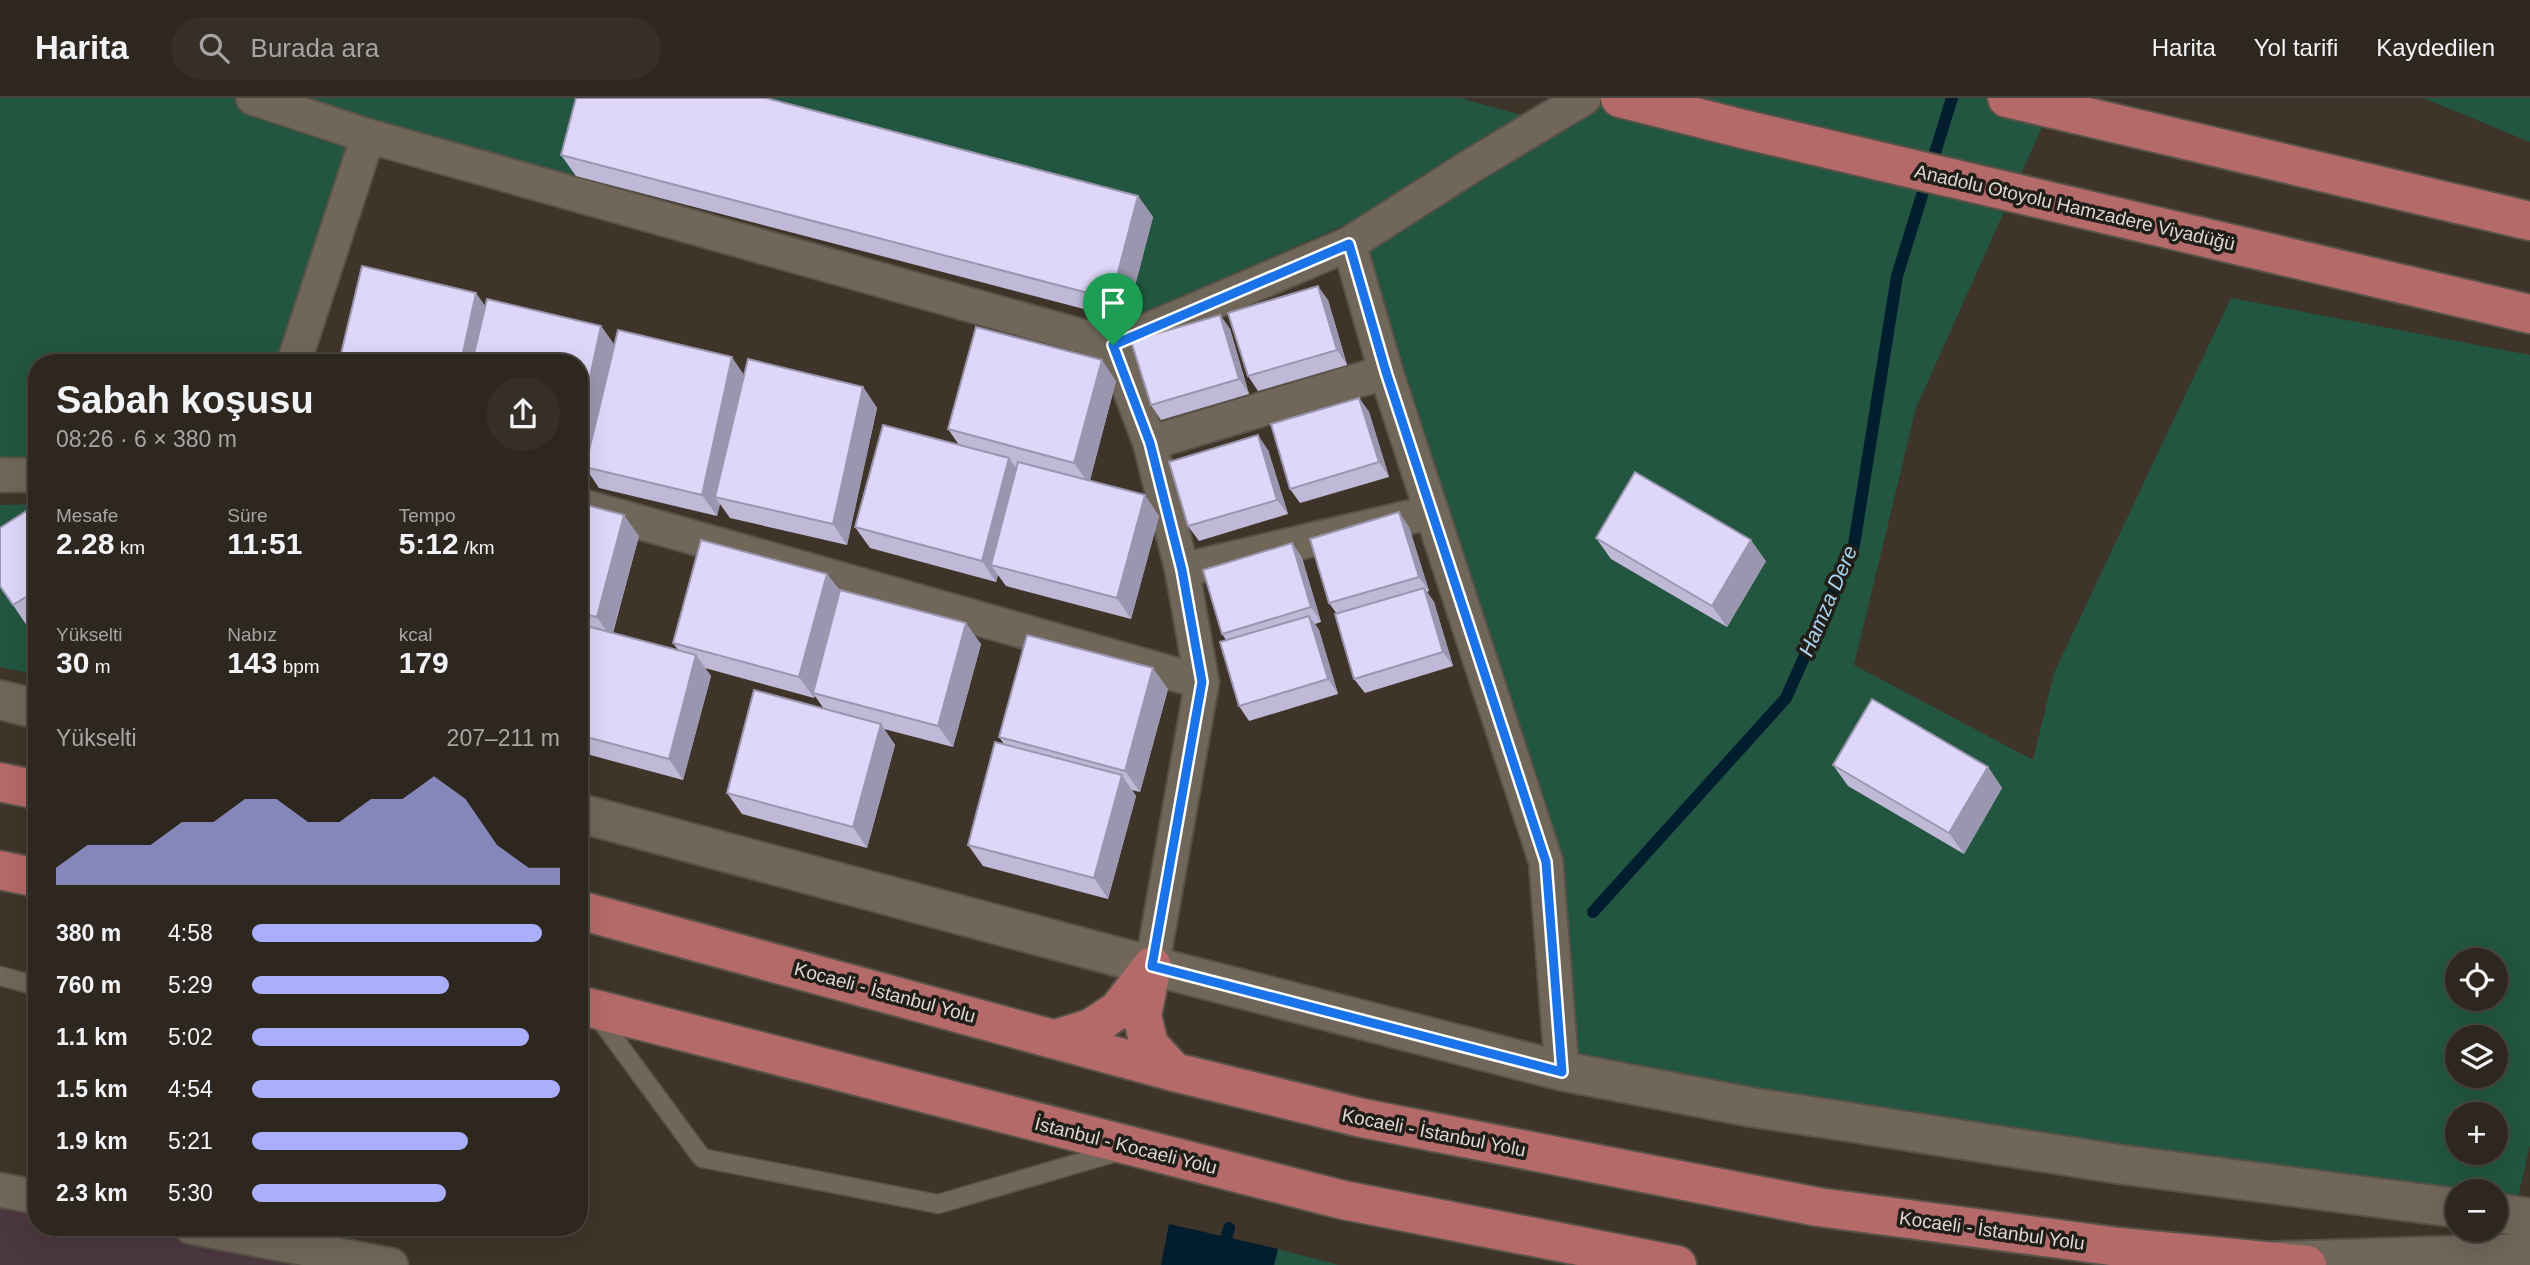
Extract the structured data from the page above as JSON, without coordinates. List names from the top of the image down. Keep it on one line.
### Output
{"streets":{"highway":["Anadolu Otoyolu Hamzadere Viyadüğü","Kocaeli - İstanbul Yolu","İstanbul - Kocaeli Yolu"]},"water":["Hamza Dere"],"page":{"header":"Harita","search":"Burada ara","nav":["Harita","Yol tarifi","Kaydedilen"],"heading":["Sabah koşusu","08:26 · 6 × 380 m"],"stats":[["Mesafe","2.28 km"],["Süre","11:51"],["Tempo","5:12 /km"],["Yükselti","30 m"],["Nabız","143 bpm"],["kcal","179"]],"chart":["Yükselti","207–211 m"],"list":[{"name":"380 m","note":"4:58"},{"name":"760 m","note":"5:29"},{"name":"1.1 km","note":"5:02"},{"name":"1.5 km","note":"4:54"},{"name":"1.9 km","note":"5:21"},{"name":"2.3 km","note":"5:30"}],"map_buttons":["+","−"]}}
